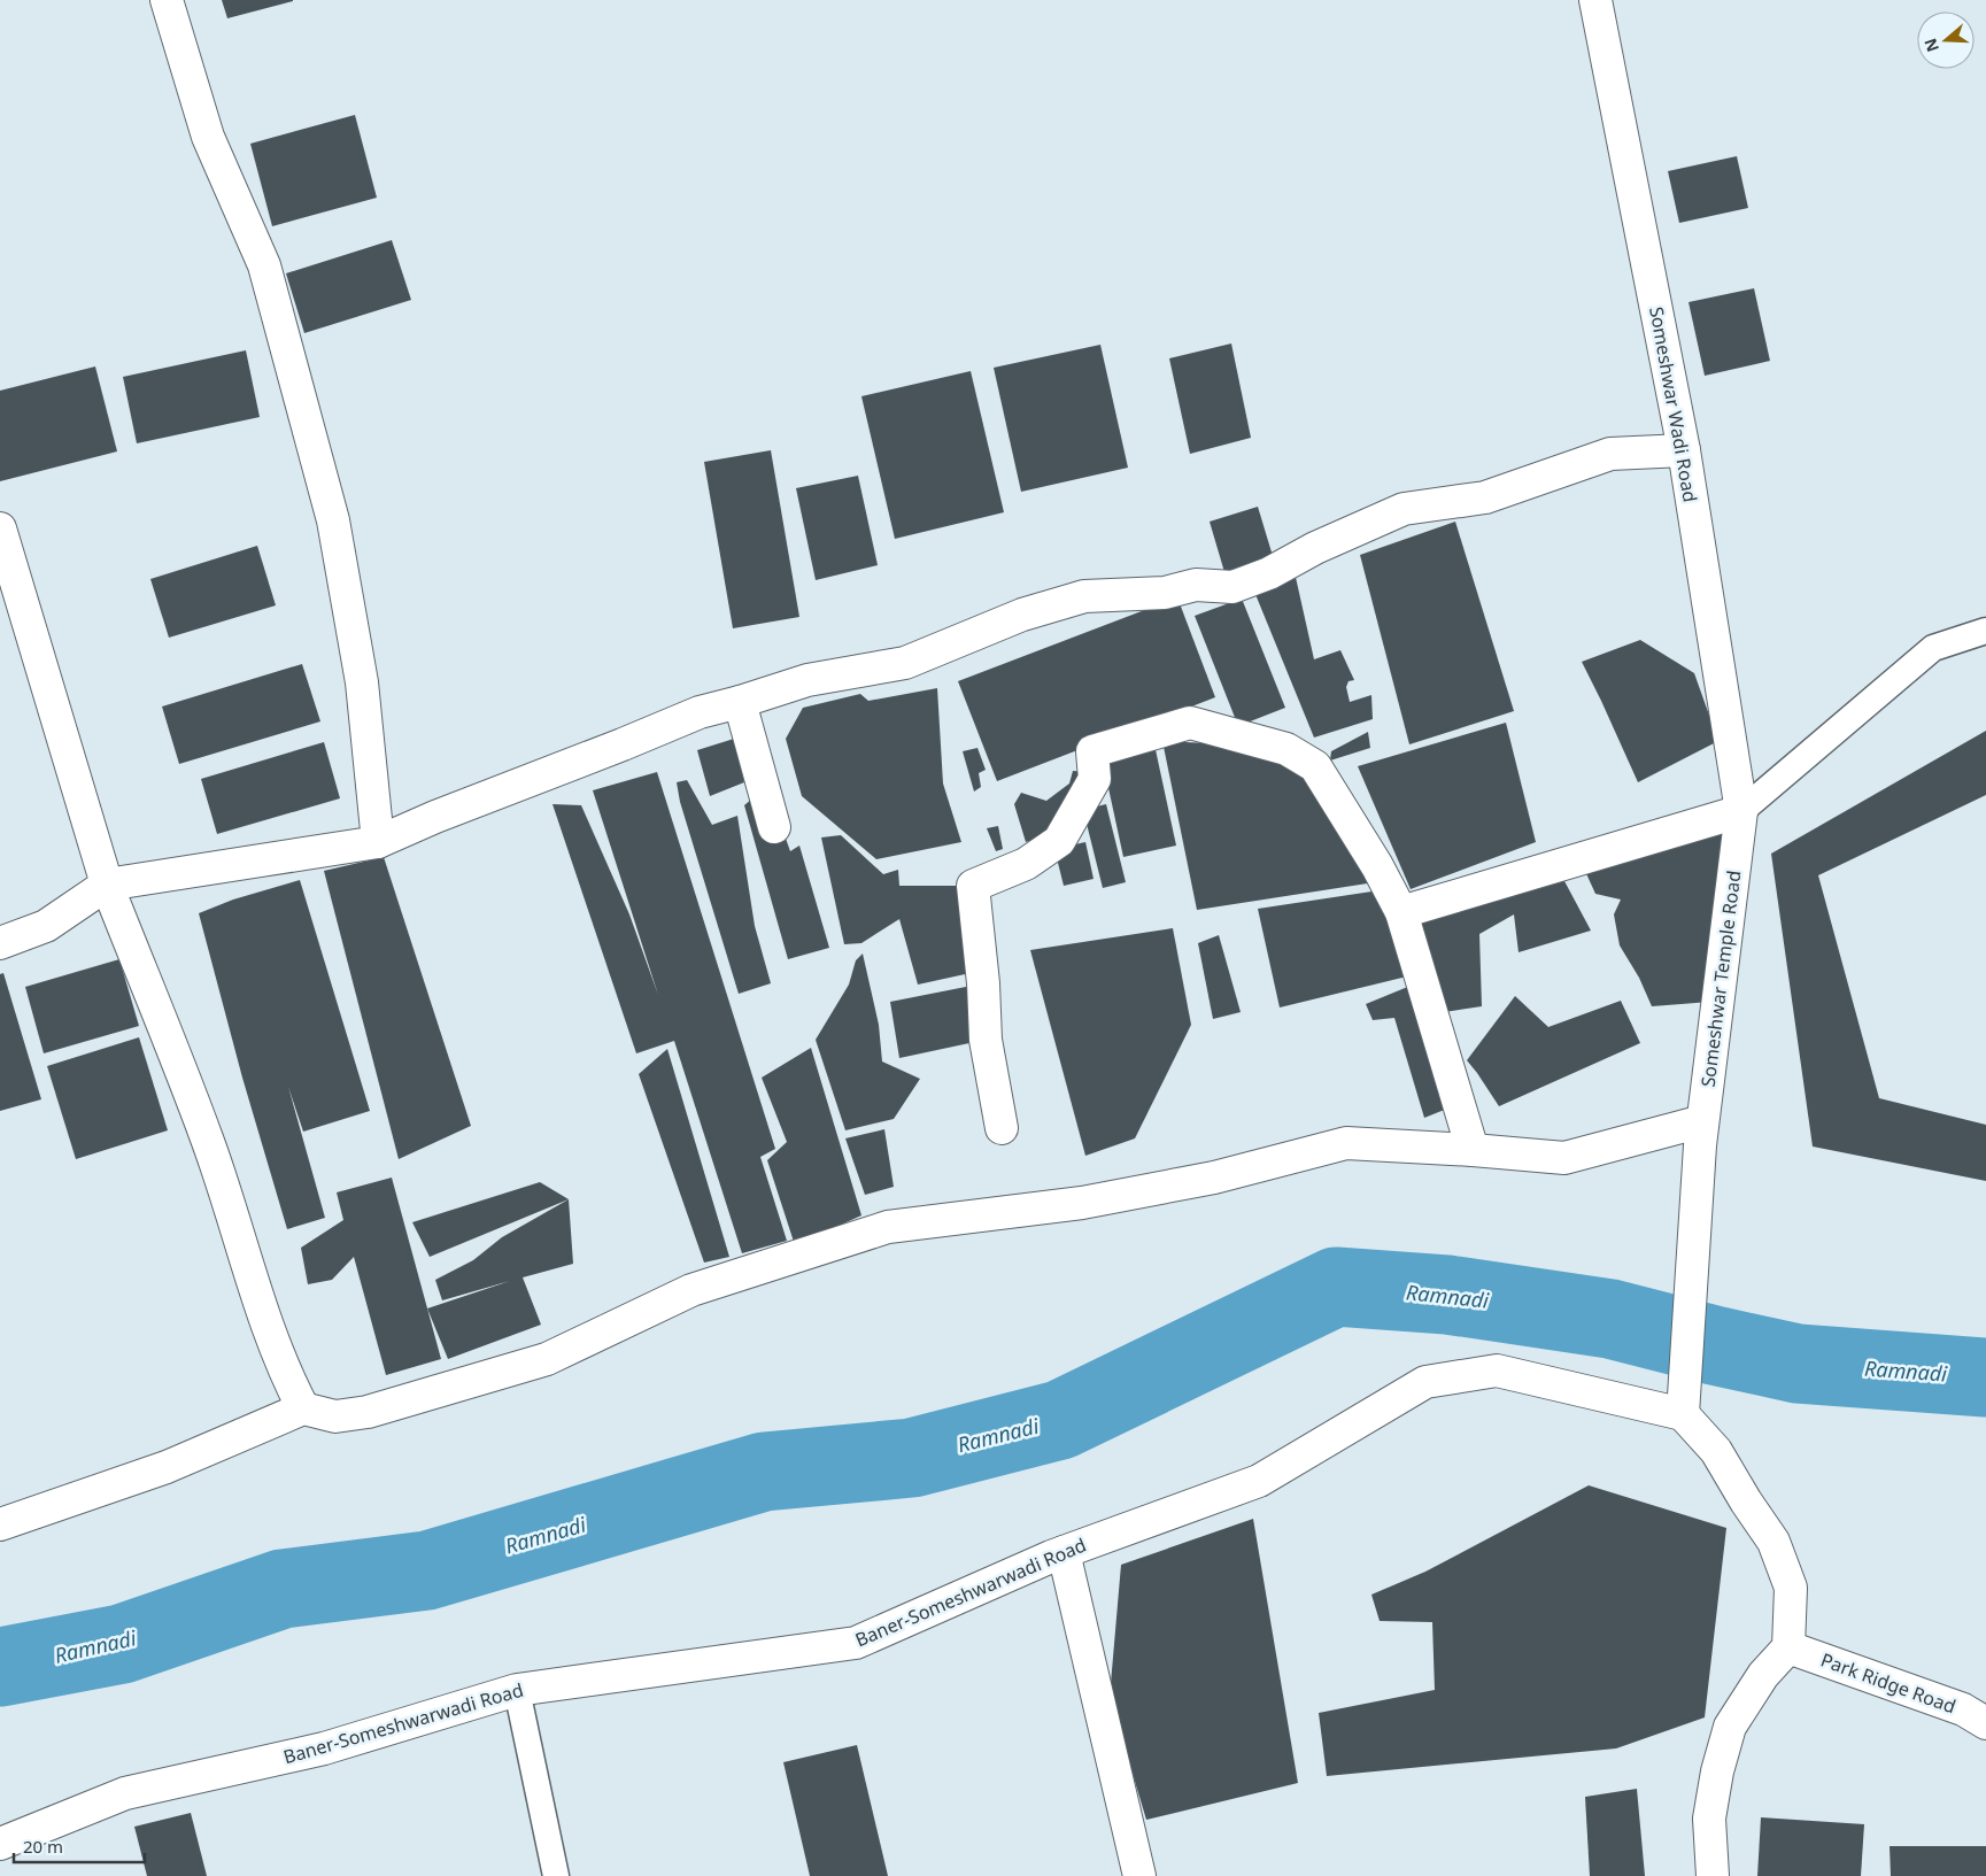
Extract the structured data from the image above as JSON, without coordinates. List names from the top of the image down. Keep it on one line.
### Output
{"streets":{"street":["Someshwar Wadi Road","Someshwar Temple Road","Baner-Someshwarwadi Road","Park Ridge Road"]},"crossings":[["Someshwar Wadi Road","Someshwar Temple Road"],["Someshwar Temple Road","Baner-Someshwarwadi Road"]],"water":["Ramnadi"],"scale_bar":"20 m","north":"left"}
